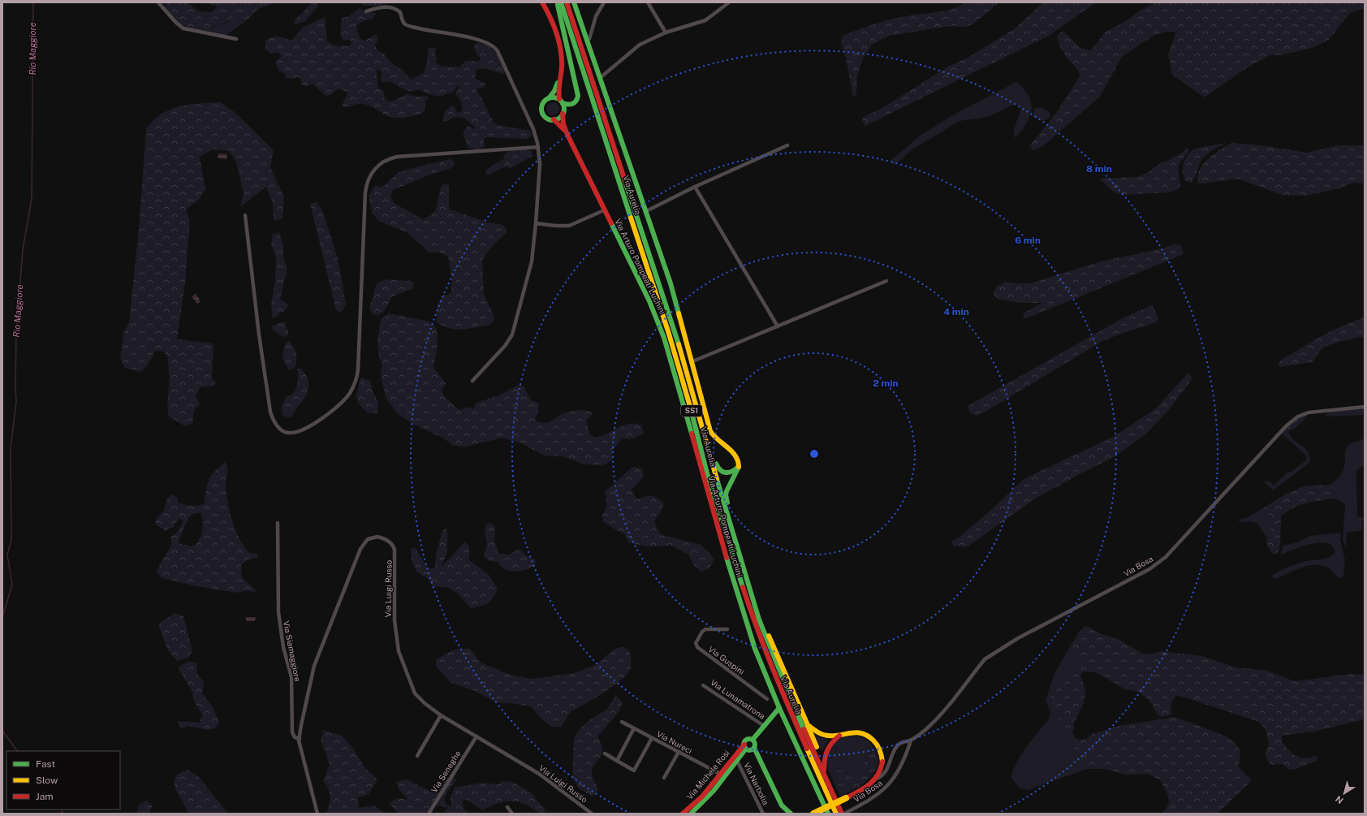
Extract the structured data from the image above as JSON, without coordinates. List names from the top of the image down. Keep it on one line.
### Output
{"streets":{"main road":["Via Aurelia","Via Arturo Pompeati Luchini","SS1","Via Michele Rosi"],"street":["Via Bosa","Via Luigi Russo","Via Siamaggiore","Via Guspini","Via Lunamatrona","Via Nureci","Via Seneghe","Via Narbolia"]},"crossings":[["Via Luigi Russo","Via Siamaggiore"],["Via Luigi Russo","Via Seneghe"],["Via Nureci","Via Michele Rosi"],["Via Michele Rosi","Via Narbolia"]],"water":["Rio Maggiore"],"legend":["Fast","Slow","Jam"],"north":"bottom left","rings":["8 min","6 min","4 min","2 min"]}
